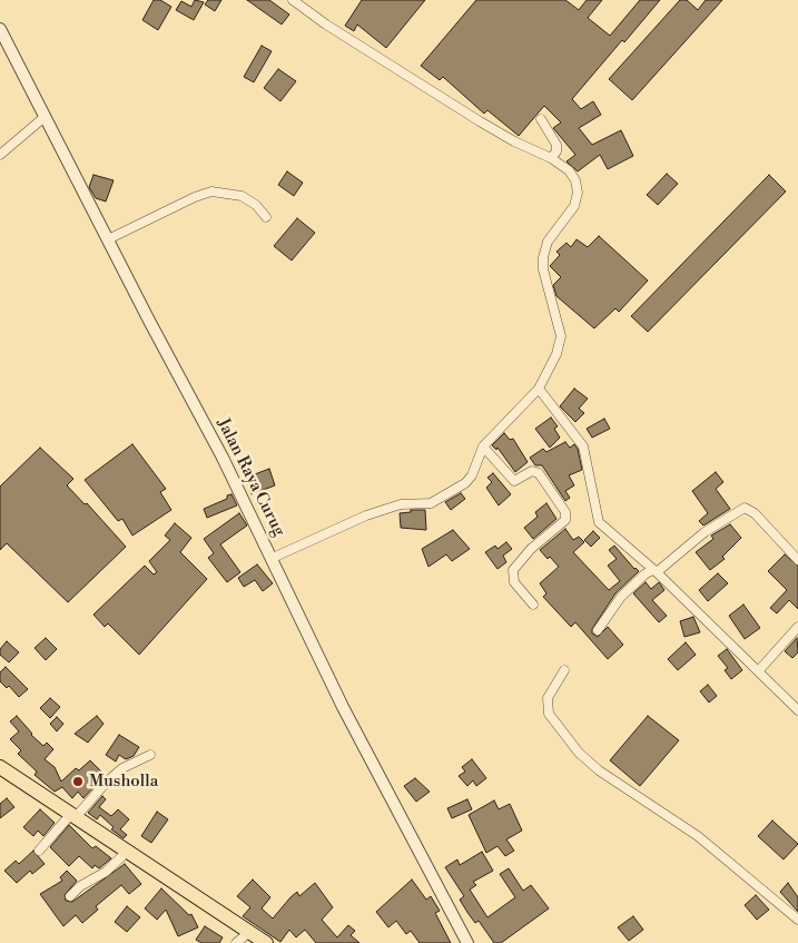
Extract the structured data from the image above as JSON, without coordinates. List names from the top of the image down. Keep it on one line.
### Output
{"streets":{"street":["Jalan Raya Curug"]},"places":["Musholla"]}
